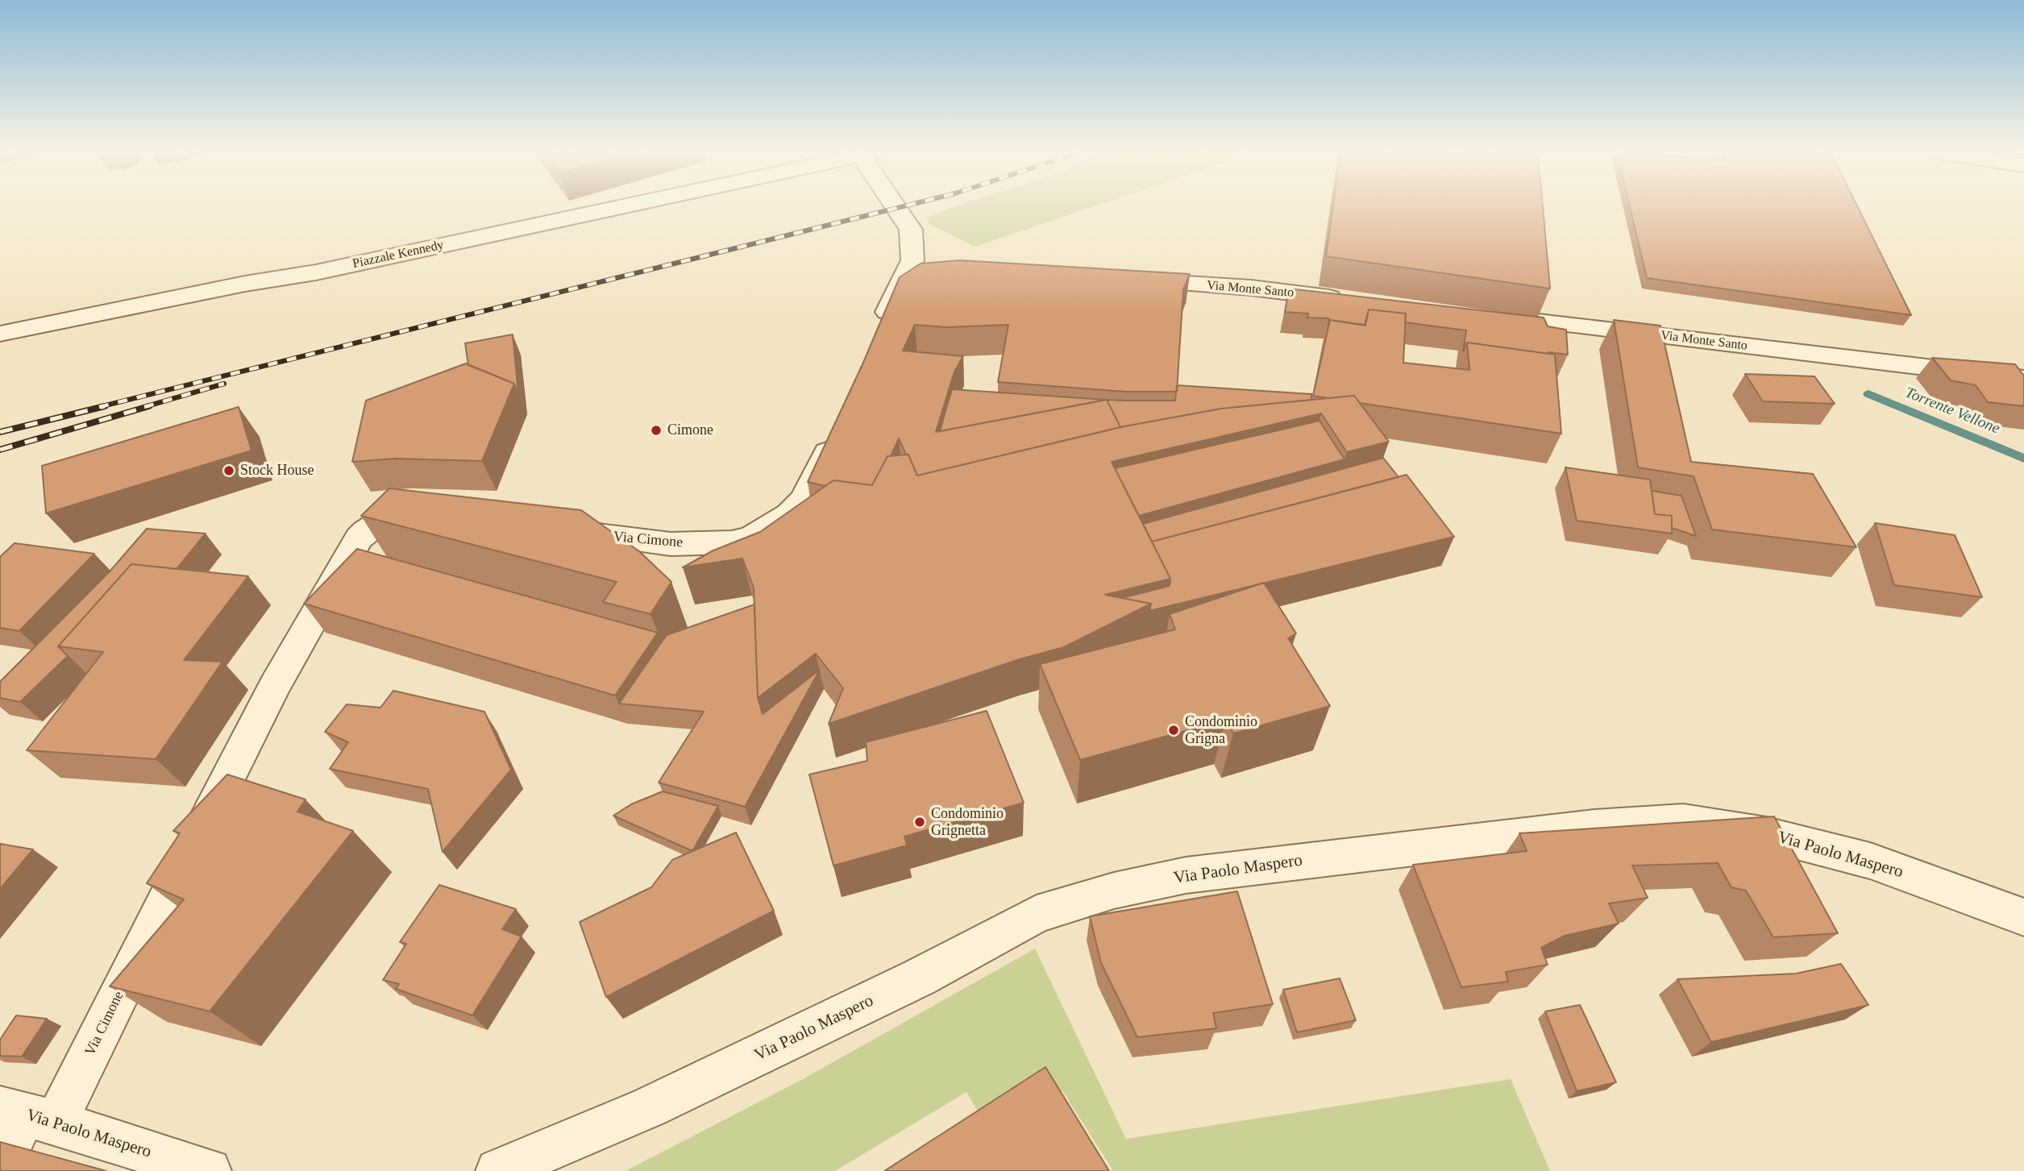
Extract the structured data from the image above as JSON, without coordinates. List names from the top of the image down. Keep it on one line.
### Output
{"streets":{"street":["Piazzale Kennedy","Via Monte Santo","Via Cimone","Via Paolo Maspero"]},"crossings":[["Via Cimone","Via Paolo Maspero"]],"water":["Torrente Vellone"],"places":["Cimone","Stock House","Condominio Grigna","Condominio Grignetta"]}
